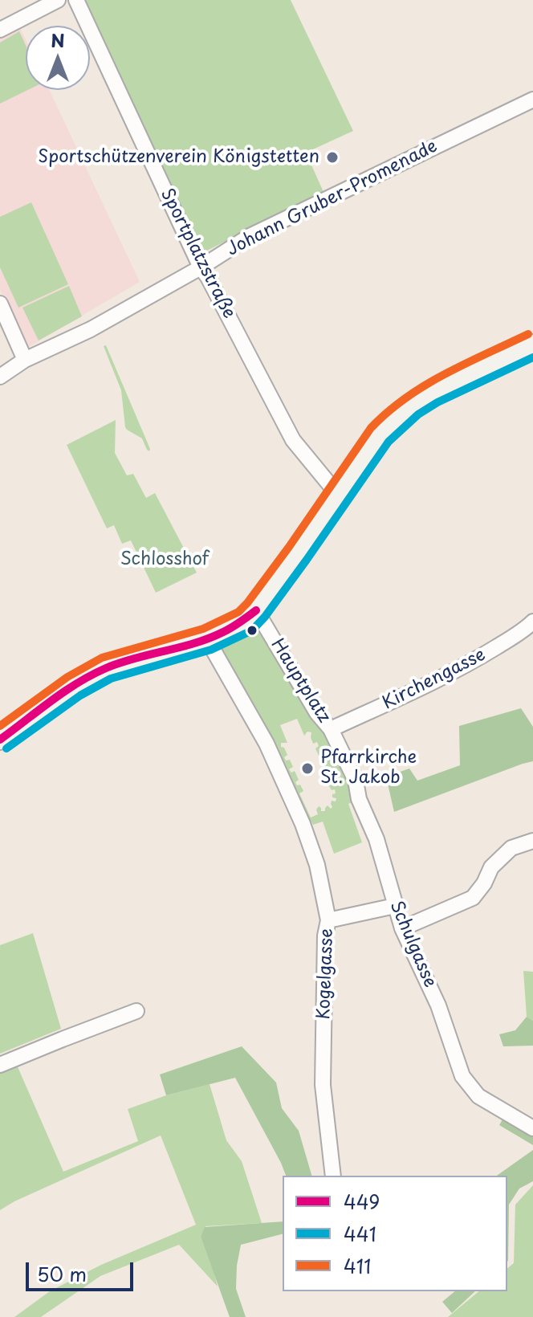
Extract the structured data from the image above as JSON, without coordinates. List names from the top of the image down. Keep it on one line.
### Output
{"streets":{"street":["Johann Gruber-Promenade","Sportplatzstraße","Kirchengasse","Hauptplatz","Schulgasse","Kogelgasse"]},"crossings":[["Johann Gruber-Promenade","Sportplatzstraße"],["Kirchengasse","Hauptplatz"],["Kirchengasse","Schulgasse"],["Hauptplatz","Schulgasse"]],"parks":["Schlosshof"],"places":["Sportschützenverein Königstetten","Pfarrkirche St. Jakob"],"lines":["transit line 411","transit line 441","transit line 449"],"legend":["449","441","411"],"scale_bar":"50 m","north":"top"}
